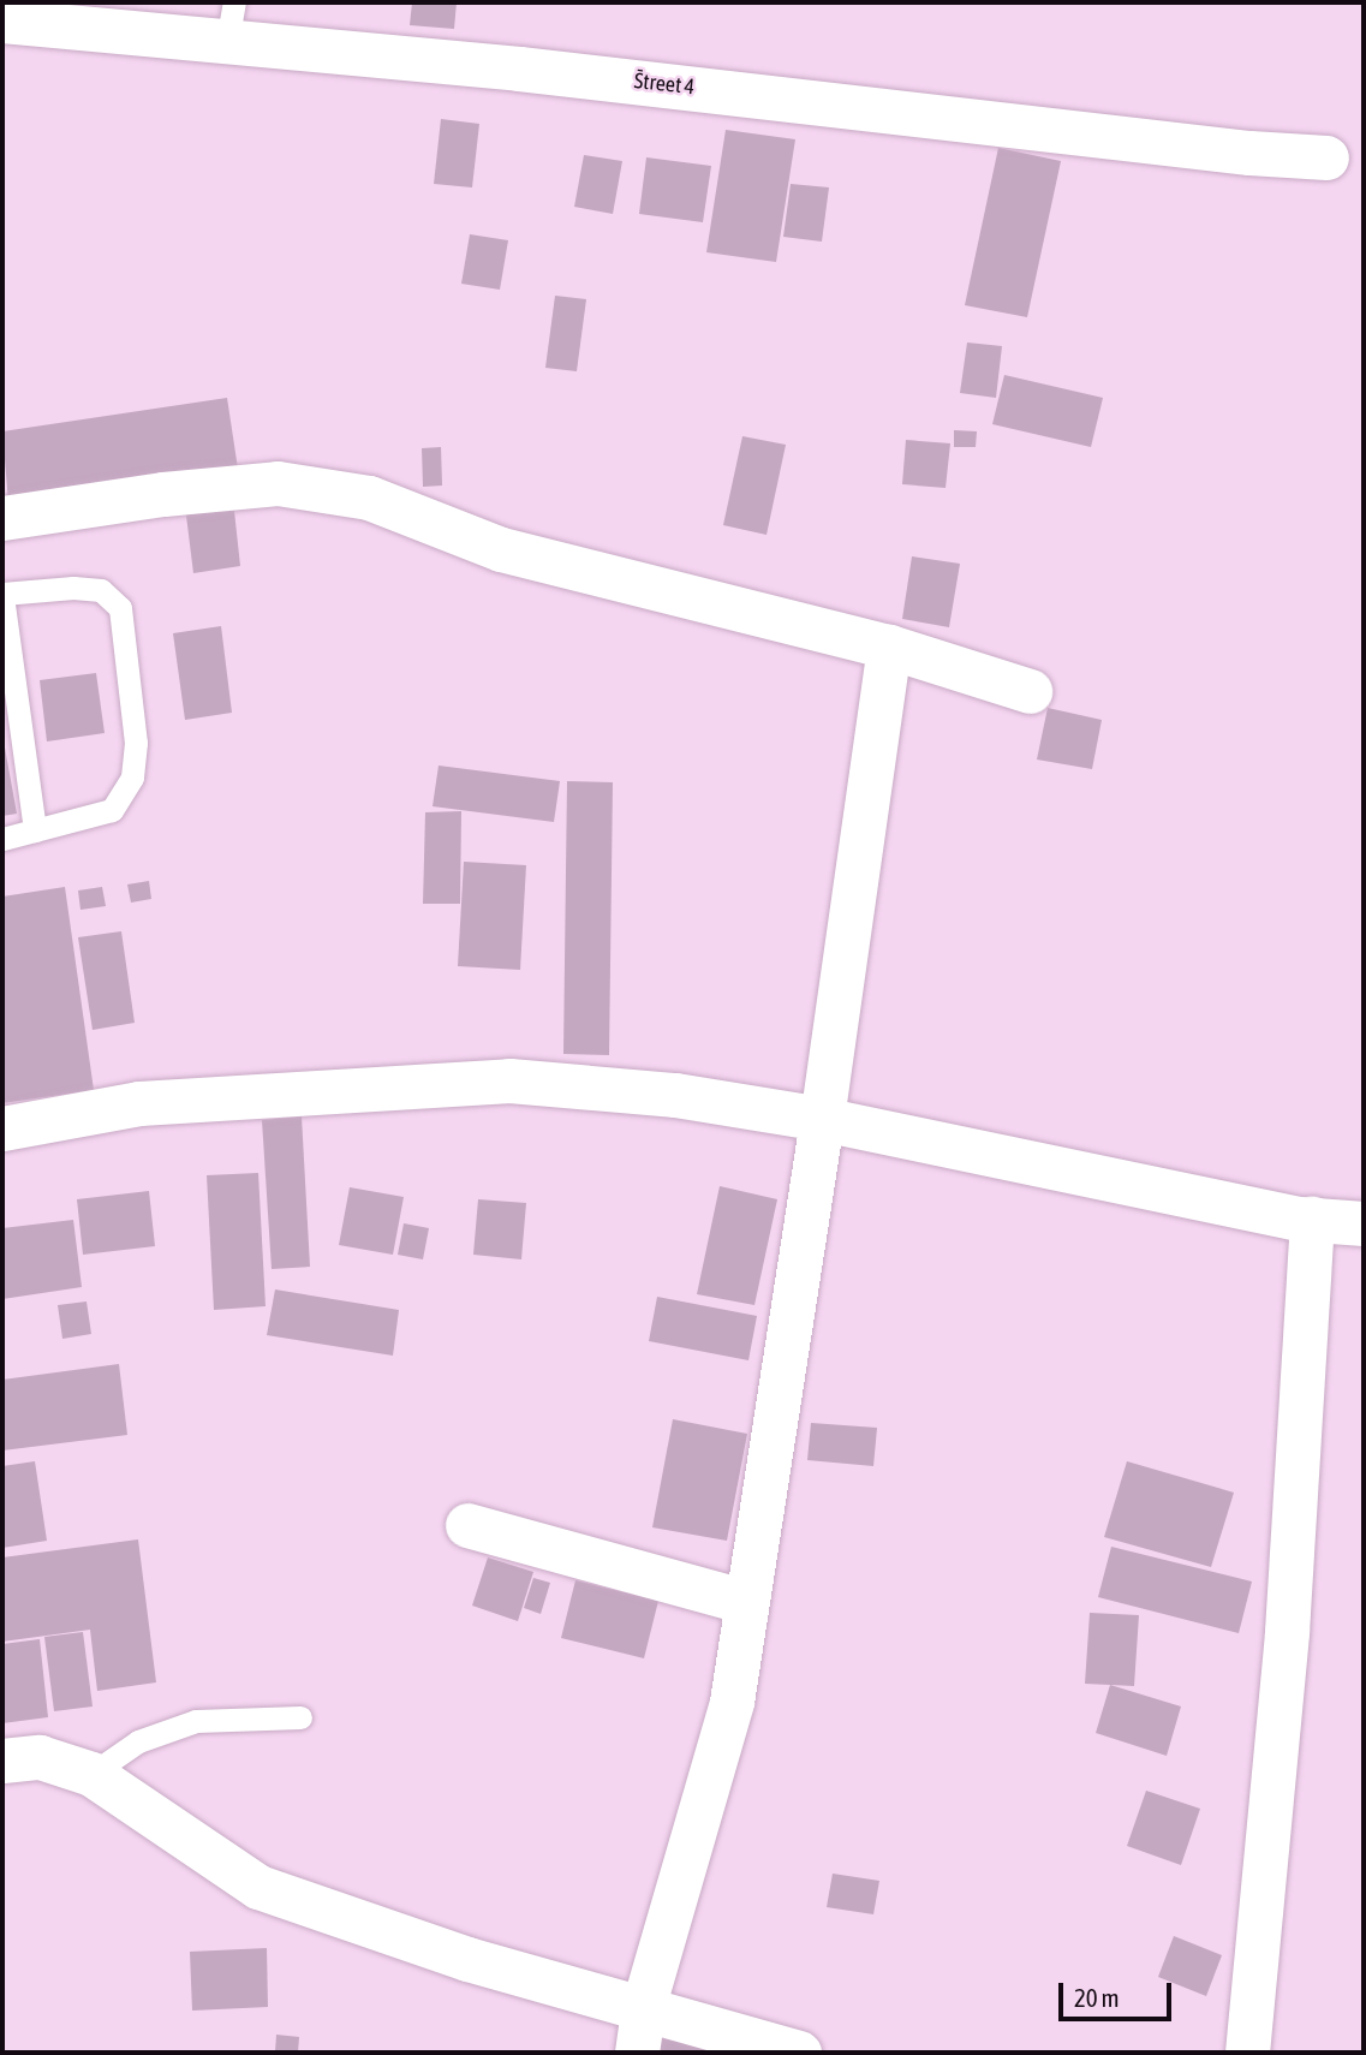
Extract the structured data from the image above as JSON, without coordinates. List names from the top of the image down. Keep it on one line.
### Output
{"streets":{"street":["S̄treet 4"]},"scale_bar":"20 m"}
